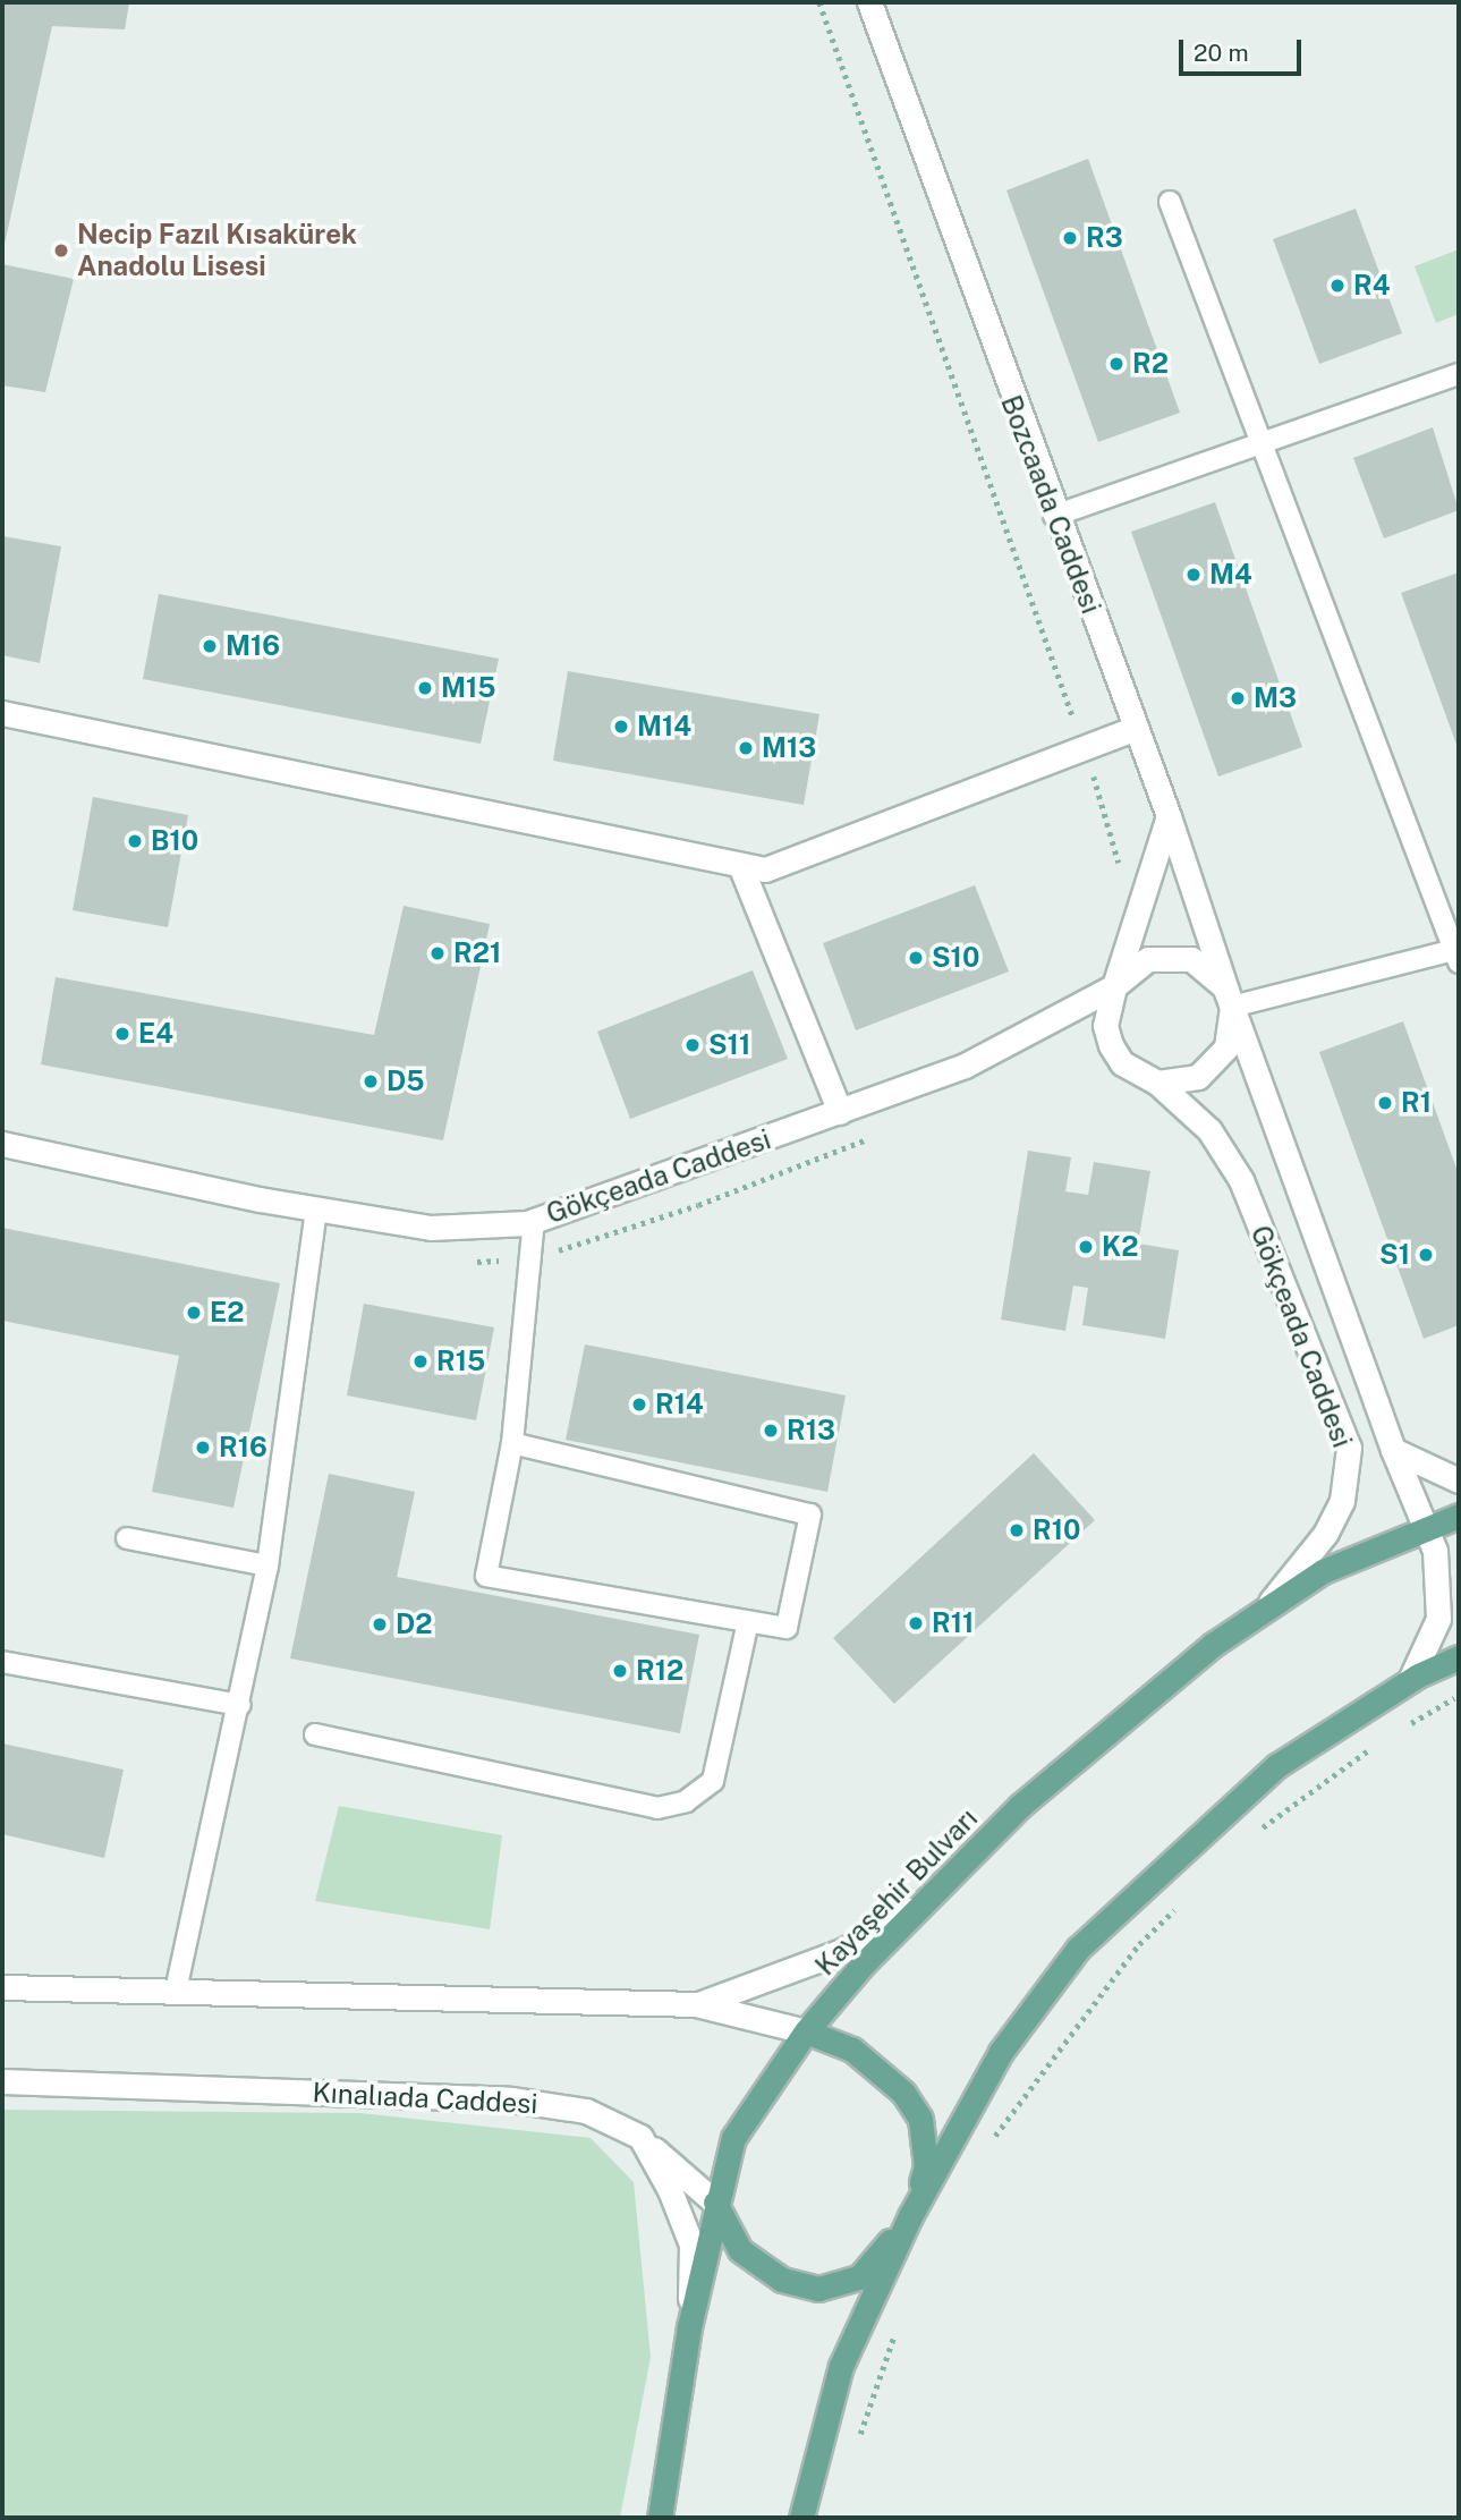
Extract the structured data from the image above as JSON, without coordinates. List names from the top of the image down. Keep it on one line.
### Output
{"streets":{"main road":["Kayaşehir Bulvarı"],"street":["Bozcaada Caddesi","Gökçeada Caddesi","Kınalıada Caddesi"]},"crossings":[["Bozcaada Caddesi","Gökçeada Caddesi"],["Gökçeada Caddesi","Kayaşehir Bulvarı"],["Kayaşehir Bulvarı","Kınalıada Caddesi"]],"places":["R3","Necip Fazıl Kısakürek Anadolu Lisesi","R4","R2","M4","M16","M15","M3","M14","M13","B10","R21","S10","E4","S11","D5","R1","K2","S1","E2","R15","R14","R13","R16","R10","R11","D2","R12"],"scale_bar":"20 m"}
